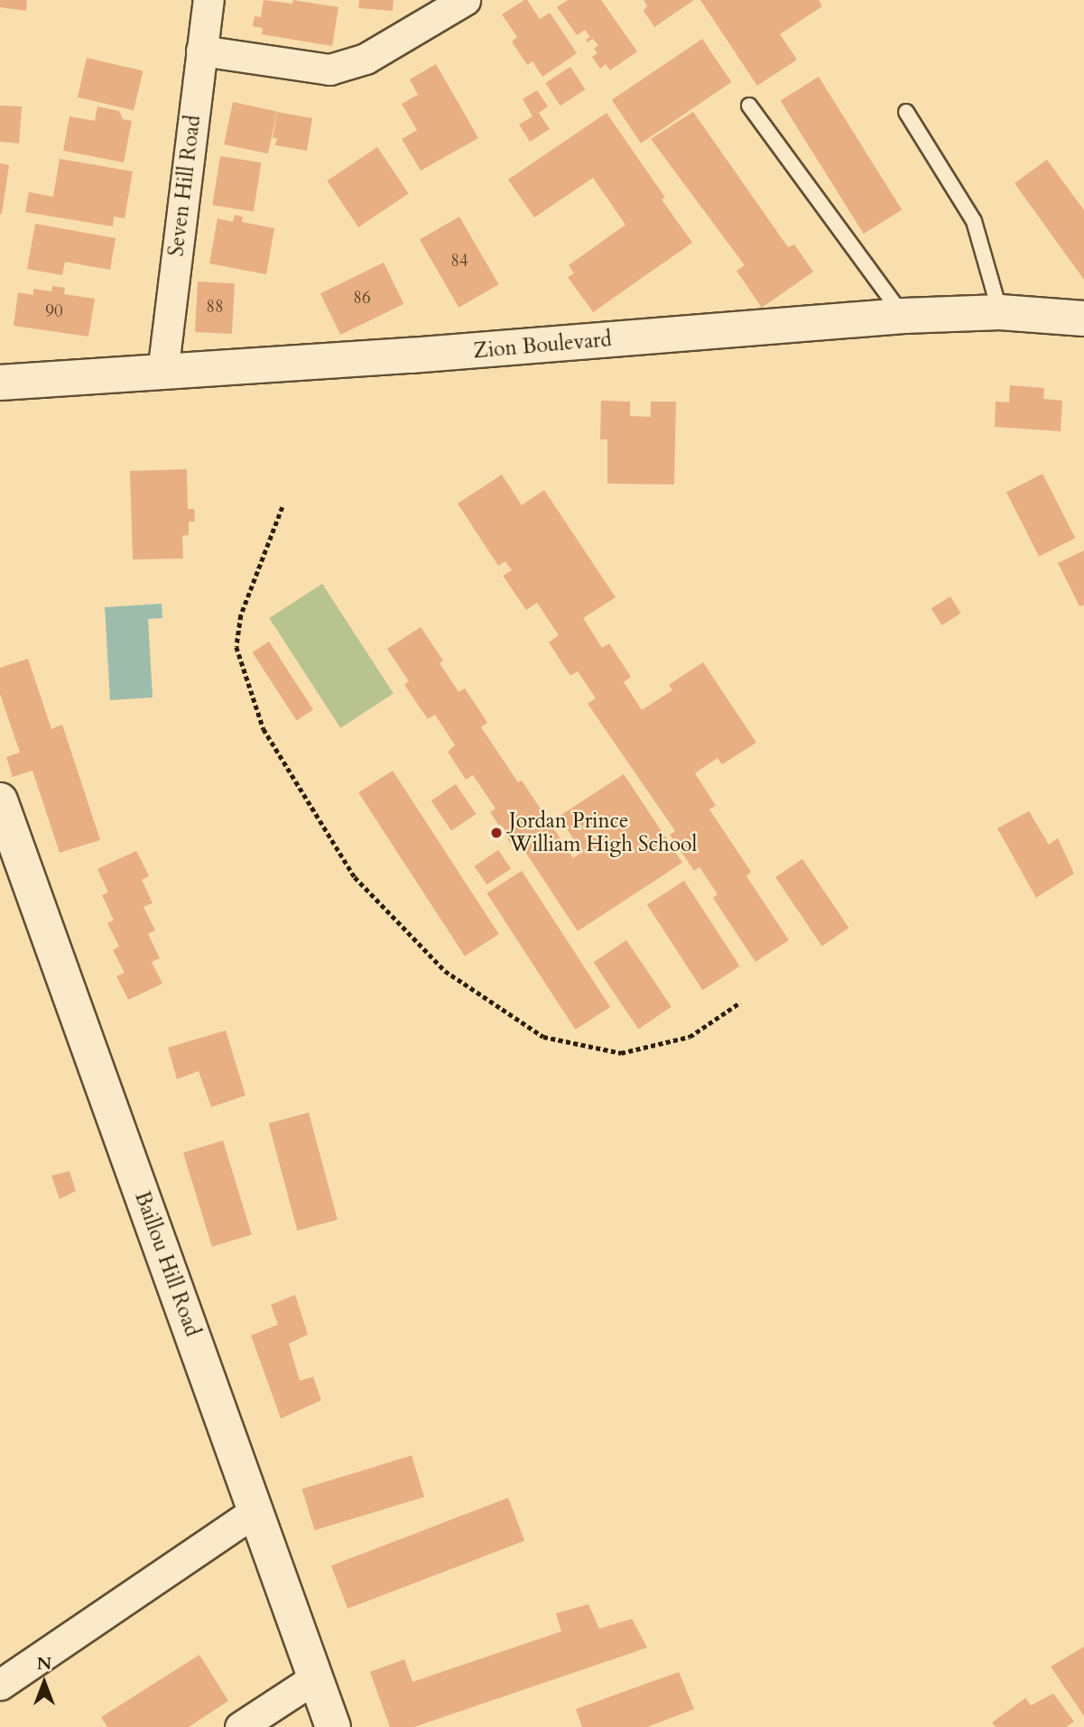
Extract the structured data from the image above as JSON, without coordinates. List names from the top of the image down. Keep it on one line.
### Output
{"streets":{"main road":["Zion Boulevard","Baillou Hill Road"],"street":["Seven Hill Road"]},"crossings":[["Seven Hill Road","Zion Boulevard"]],"places":["Jordan Prince William High School"],"house_numbers":["84","86","88","90"],"north":"top"}
